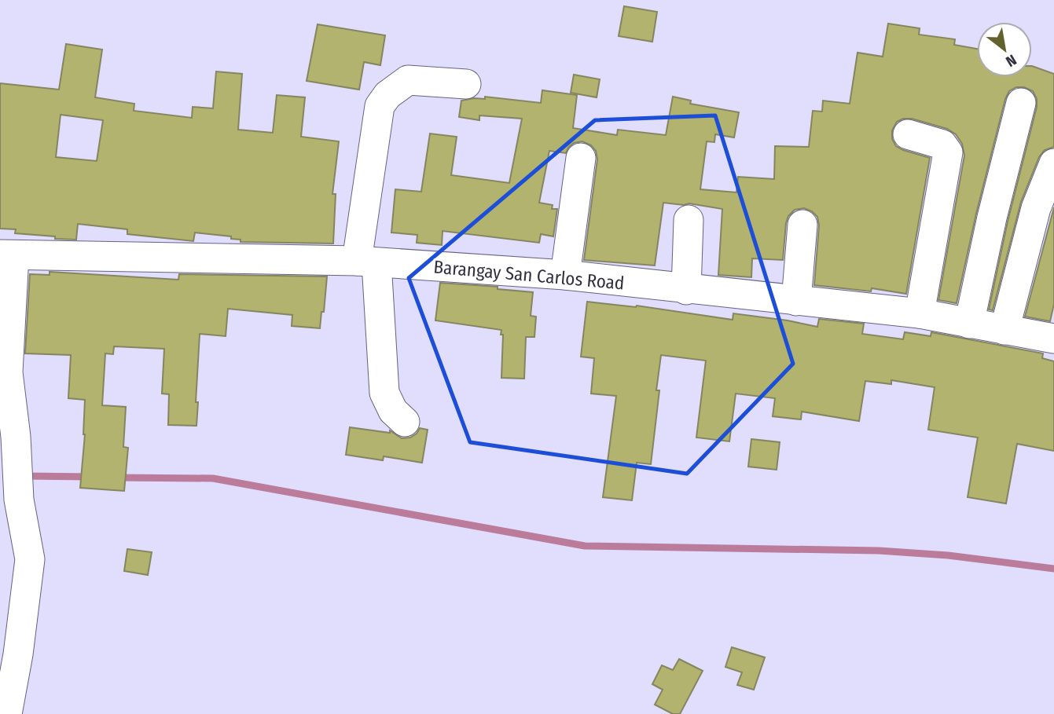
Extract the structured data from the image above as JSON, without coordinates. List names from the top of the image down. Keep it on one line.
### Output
{"streets":{"street":["Barangay San Carlos Road"]},"north":"bottom right"}
